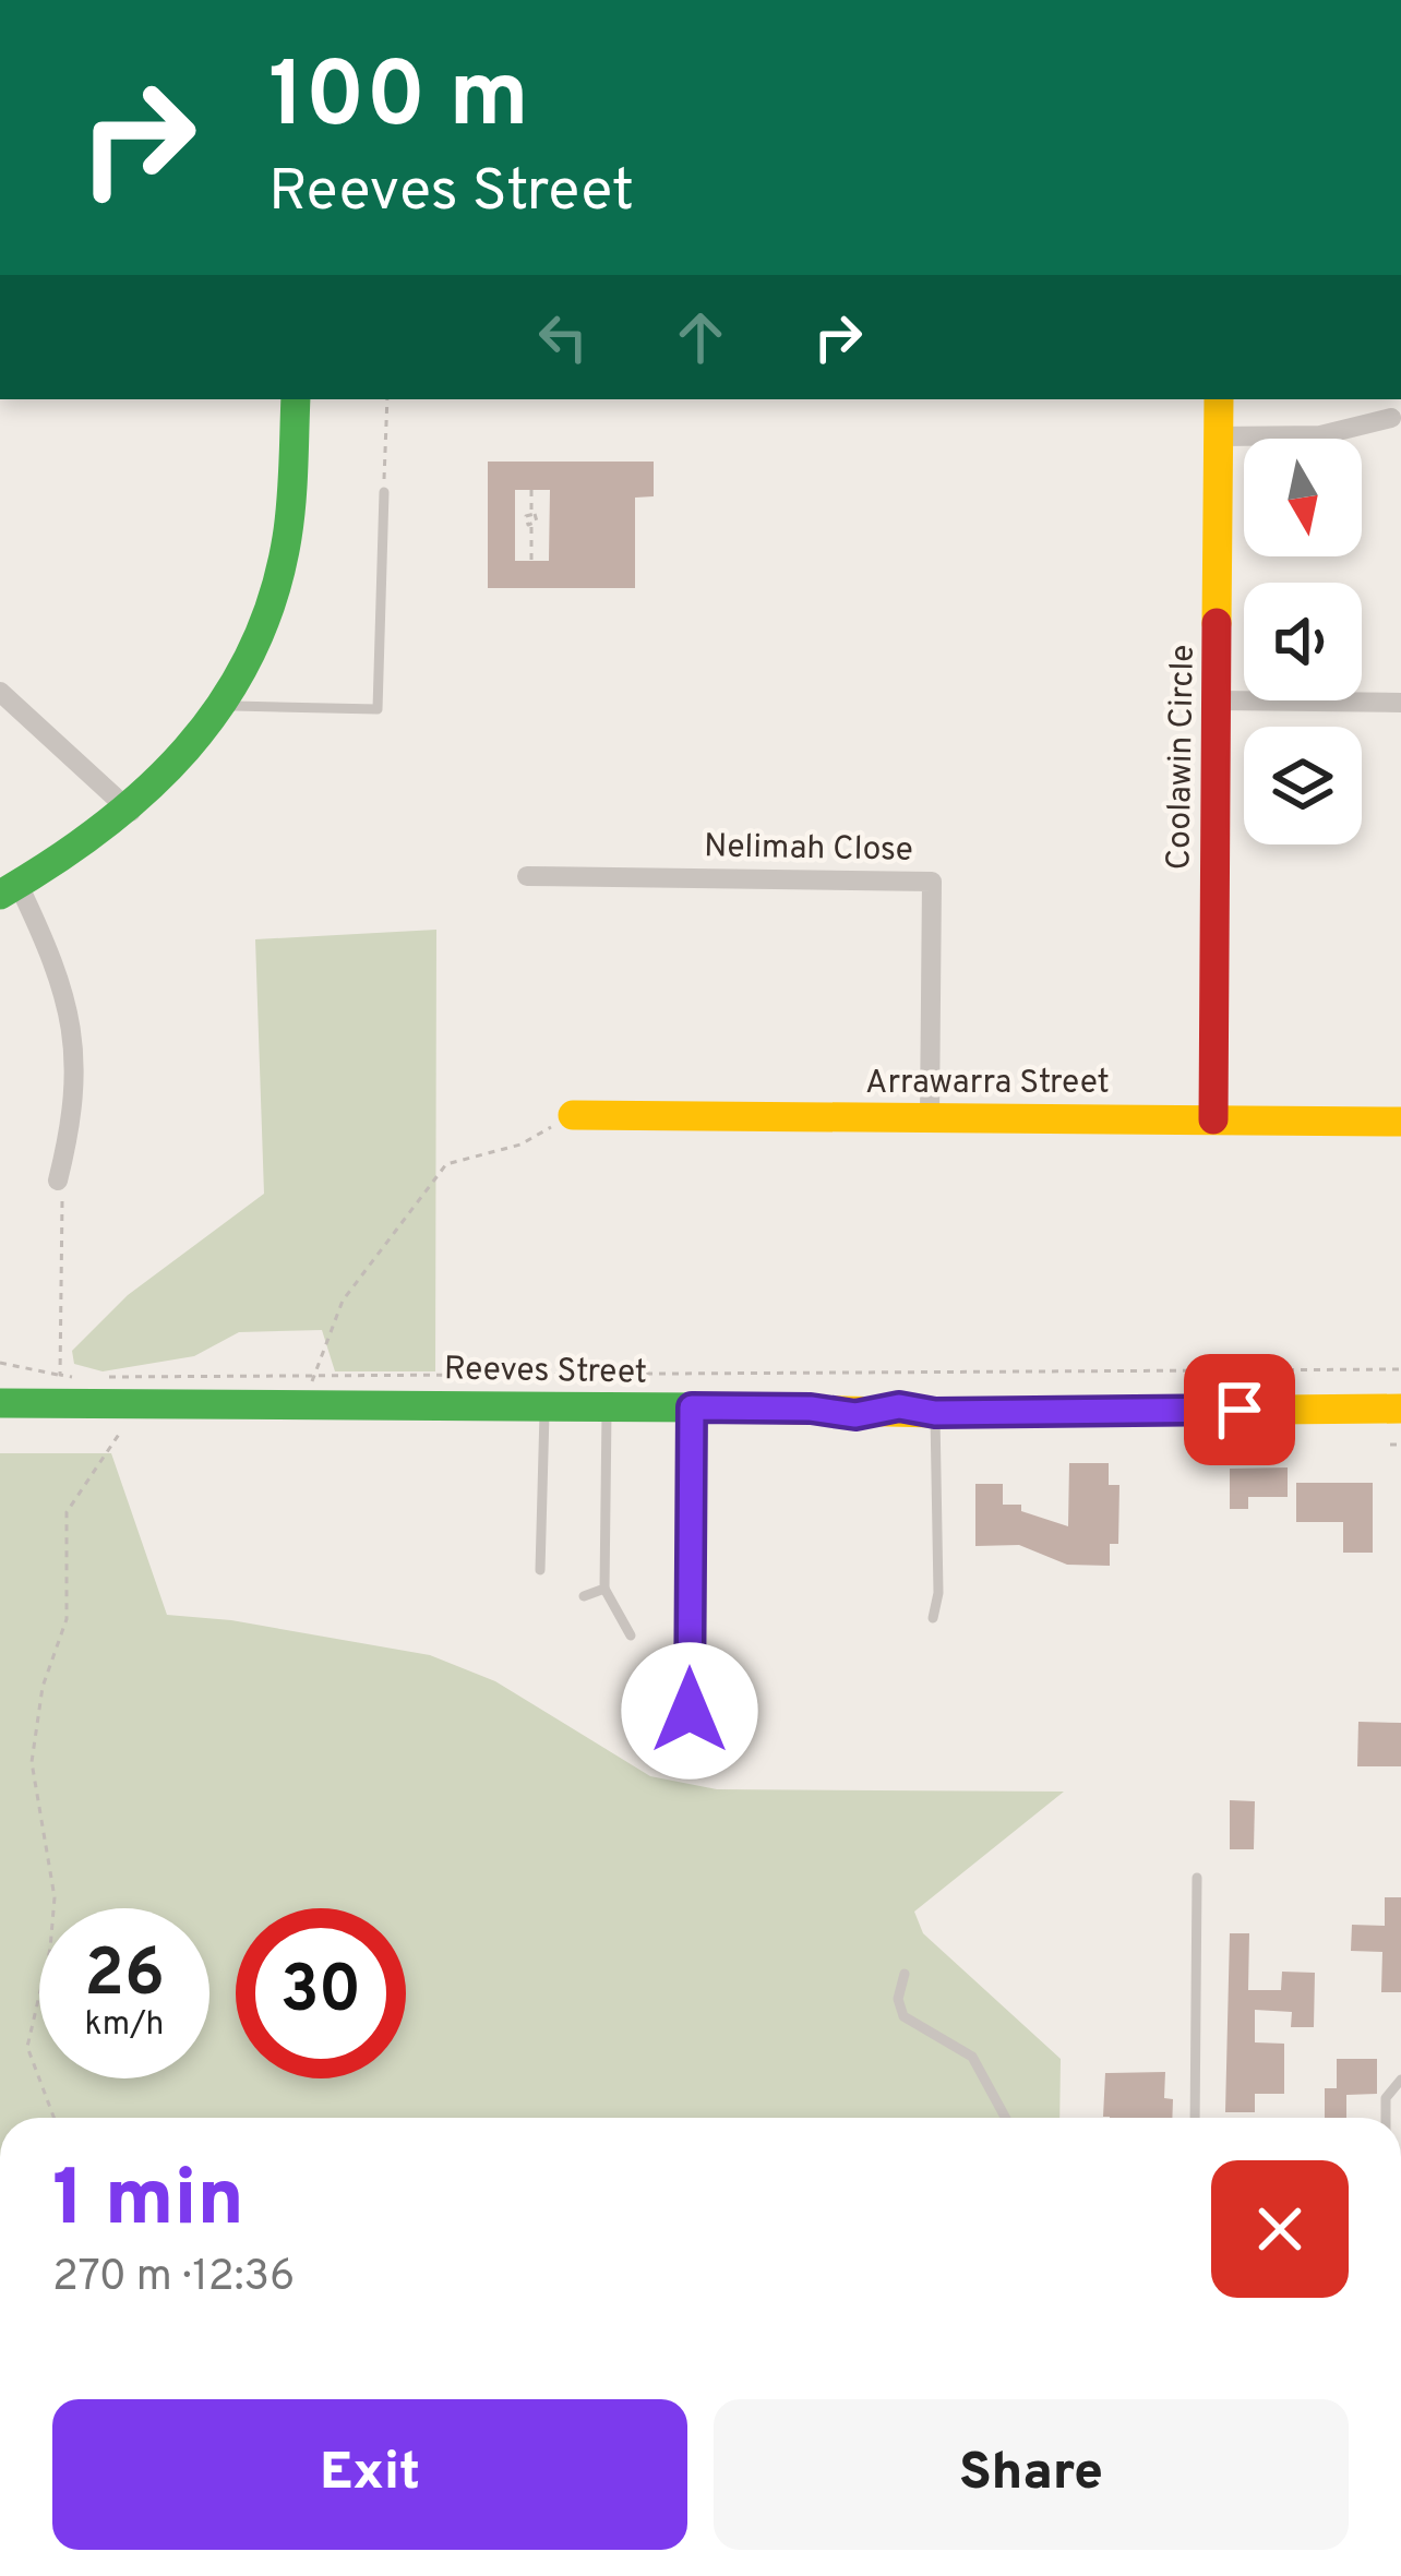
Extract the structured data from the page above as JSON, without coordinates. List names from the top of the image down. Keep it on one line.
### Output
{"streets":{"street":["Coolawin Circle","Nelimah Close","Arrawarra Street","Reeves Street"]},"crossings":[["Coolawin Circle","Arrawarra Street"],["Nelimah Close","Arrawarra Street"]],"north":"bottom","page":{"turn":["100 m","Reeves Street"],"speed":"26 km/h","limit":"30","heading":["1 min","270 m · 12:36"],"buttons":["Exit","Share"]}}
